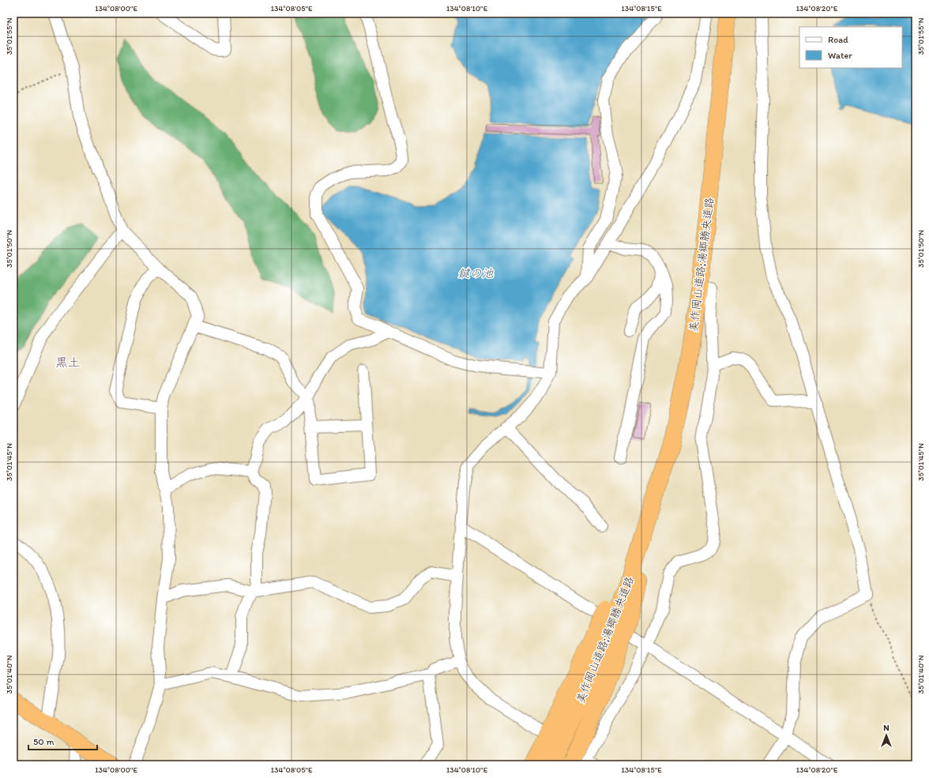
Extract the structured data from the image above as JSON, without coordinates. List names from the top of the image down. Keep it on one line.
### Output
{"streets":{"highway":["美作岡山道路;湯郷勝央道路"]},"districts":["黒土"],"water":["鍵の池"],"legend":["Road","Water"],"scale_bar":"50 m","north":"top","coordinates":["134°08'00\"E","134°08'05\"E","134°08'10\"E","134°08'15\"E","134°08'20\"E","35°01'55\"N","35°01'50\"N","35°01'45\"N","35°01'40\"N"]}
